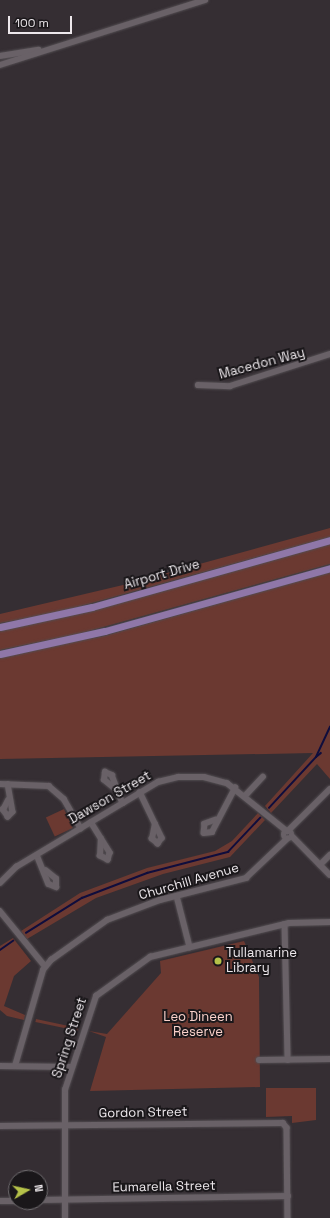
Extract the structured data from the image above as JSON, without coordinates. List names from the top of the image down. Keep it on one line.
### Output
{"streets":{"main road":["Airport Drive"],"street":["Macedon Way","Dawson Street","Churchill Avenue","Spring Street","Gordon Street","Eumarella Street"]},"crossings":[["Dawson Street","Churchill Avenue"],["Spring Street","Gordon Street"],["Spring Street","Eumarella Street"],["Gordon Street","Eumarella Street"]],"parks":["Leo Dineen Reserve"],"places":["Tullamarine Library"],"scale_bar":"100 m","north":"right"}
